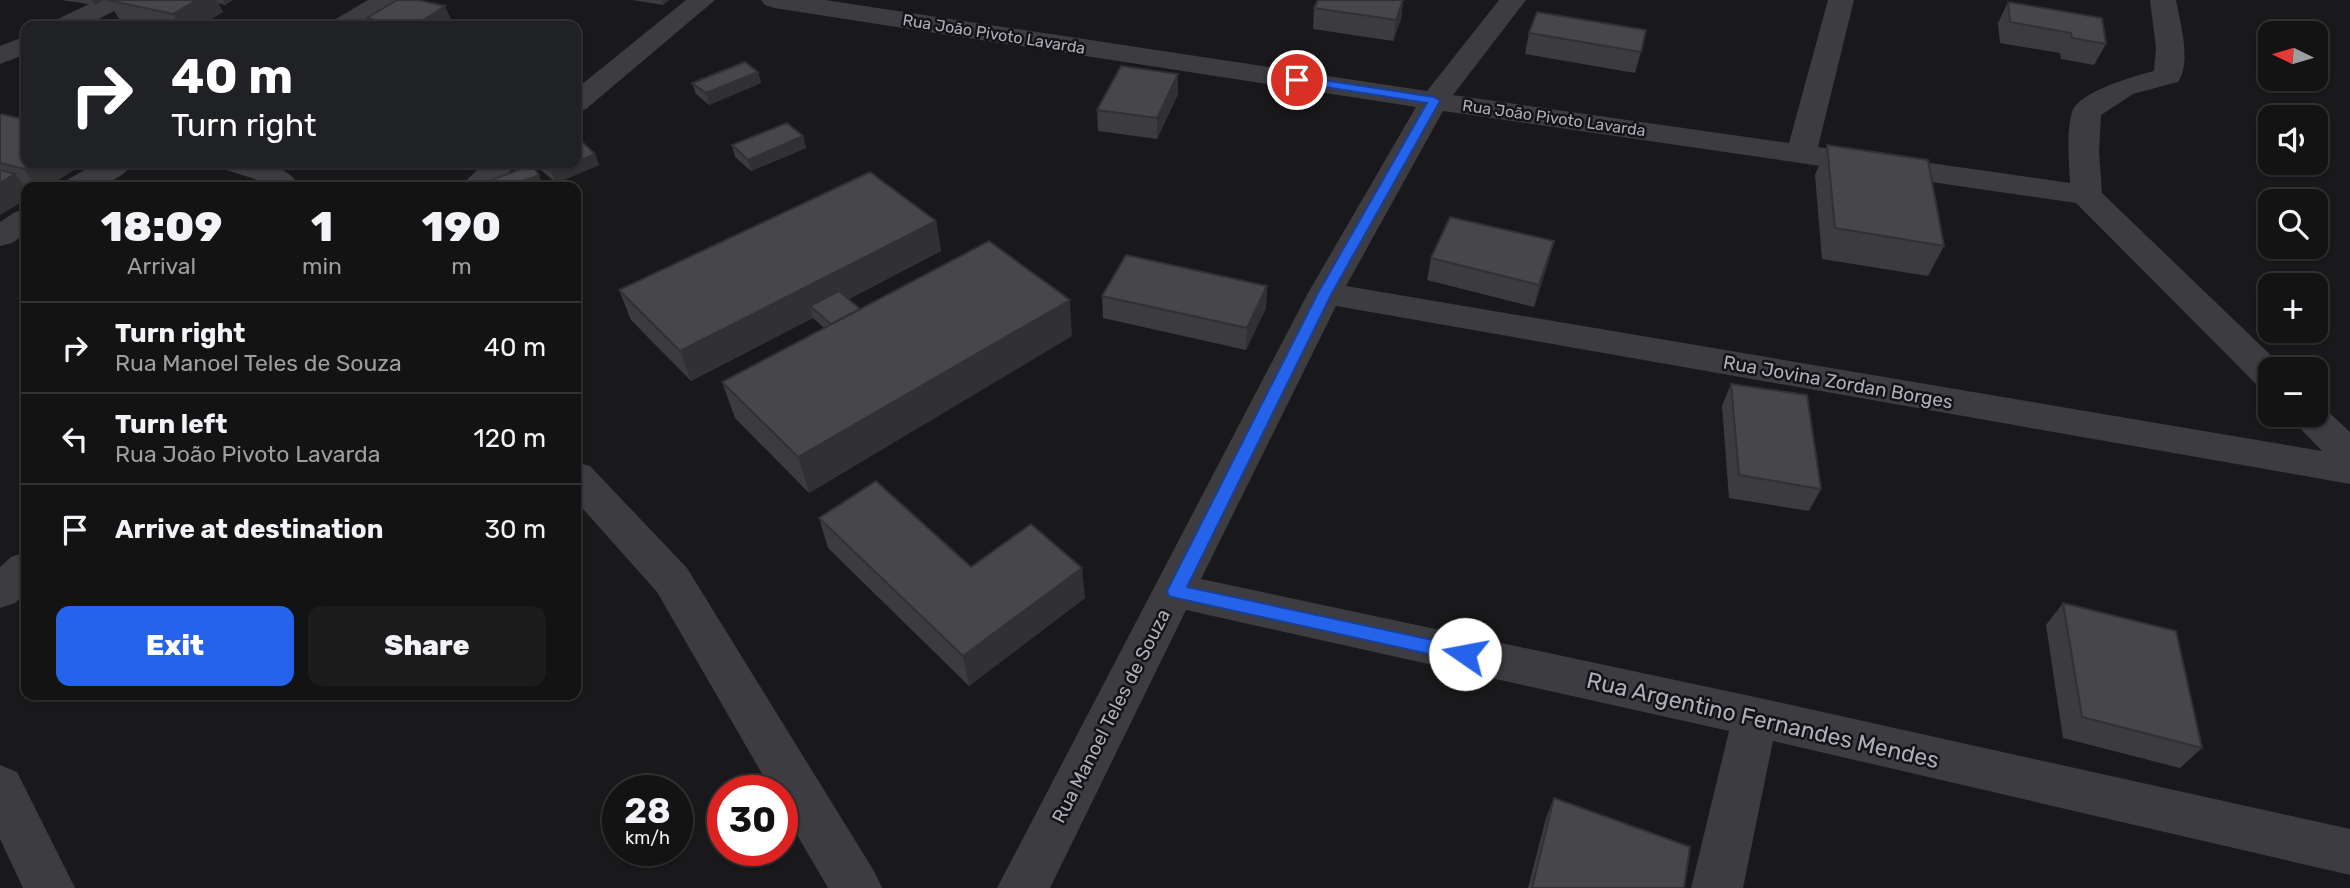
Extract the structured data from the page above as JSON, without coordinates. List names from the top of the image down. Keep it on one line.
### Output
{"streets":{"street":["Rua João Pivoto Lavarda","Rua Jovina Zordan Borges","Rua Manoel Teles de Souza","Rua Argentino Fernandes Mendes"]},"crossings":[["Rua João Pivoto Lavarda","Rua Manoel Teles de Souza"],["Rua Jovina Zordan Borges","Rua Manoel Teles de Souza"],["Rua Manoel Teles de Souza","Rua Argentino Fernandes Mendes"]],"north":"left","page":{"map_buttons":["+","−"],"turn":["40 m","Turn right"],"eta":["18:09","Arrival","1","min","190","m"],"list":[{"name":"Turn right","note":"Rua Manoel Teles de Souza","value":"40 m"},{"name":"Turn left","note":"Rua João Pivoto Lavarda","value":"120 m"},{"name":"Arrive at destination","value":"30 m"}],"buttons":["Exit","Share"],"speed":"28 km/h","limit":"30"}}
